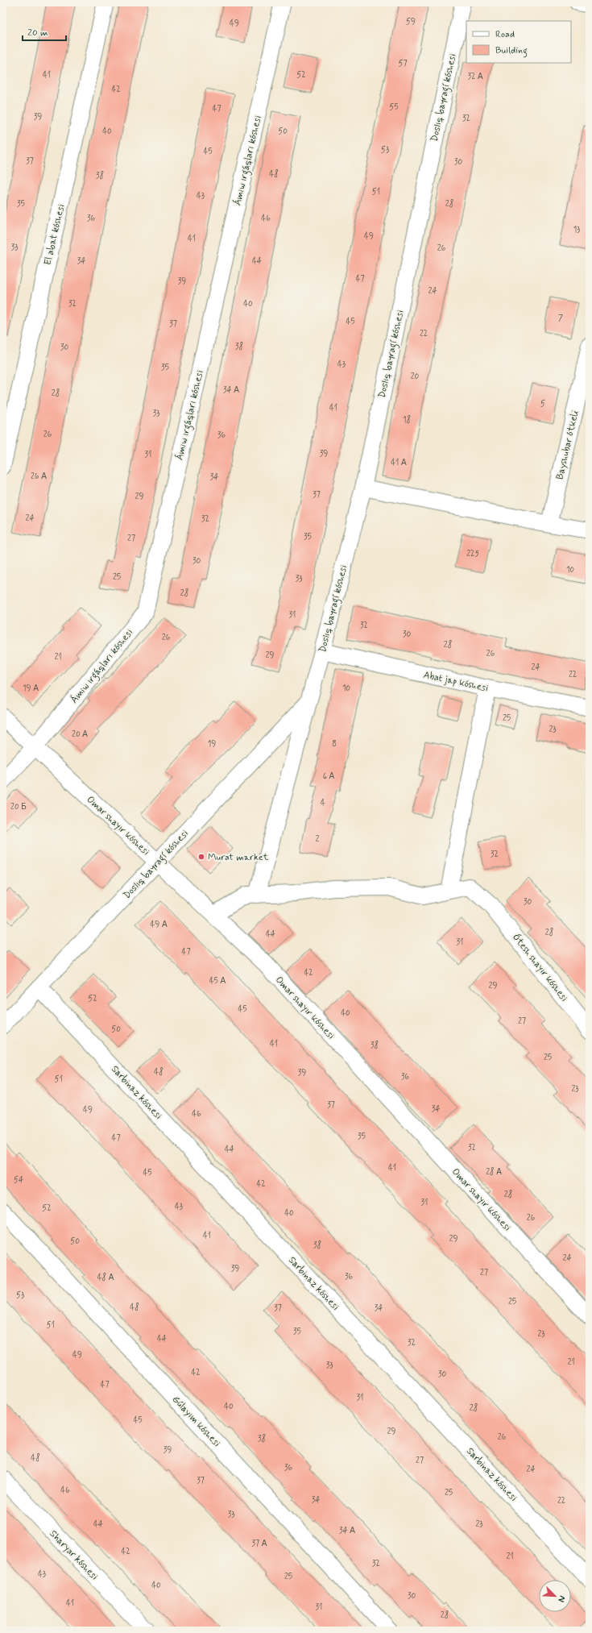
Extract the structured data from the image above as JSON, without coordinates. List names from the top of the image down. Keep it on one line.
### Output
{"streets":{"street":["Doslıq bayraǵı kóshesi","Ámiw ırǵaqları kóshesi","El abat kóshesi","Bayshubar ótkeli","Abat jap kóshesi","Omar shayır kóshesi","Ótesh shayır kóshesi","Sarbinaz kóshesi","Gúlayım kóshesi","Sharyar kóshesi"]},"crossings":[["Doslıq bayraǵı kóshesi","Abat jap kóshesi"],["Doslıq bayraǵı kóshesi","Omar shayır kóshesi"],["Doslıq bayraǵı kóshesi","Sarbinaz kóshesi"],["Ámiw ırǵaqları kóshesi","Omar shayır kóshesi"]],"places":["Murat market"],"house_numbers":["59","49","57","41","52","32 А","42","55","47","39","32","40","50","53","45","37","30","48","38","51","43","35","28","36","46","13","49","41","33","26","34","44","47","39","24","32","40","7","45","37","22","38","30","43","35","20","34 А","28","5","41","33","18","26","36","39","31","41 А","26 А","34","37","29","24","32","35","27","225","30","10","25","33","28","31","32","30","26","28","26","29","21","24","22","19 А","10","25","23","20 А","19","8","6 А","4","20 Б","2","32","30","49 А","28","44","31","47","42","45 А","29","52","45","40","27","50","41","38","25","48","39","36","51","23","37","34","49","46","35","47","32","44","41","28 А","45","54","42","28","31","43","52","40","26","41","29","50","38","24","39","27","36","48 А","53","25","48","37","34","51","35","23","44","32","49","21","33","42","30","47","31","40","28","45","29","26","38","39","48","27","36","24","37","46","25","34","22","33","44","23","34 А","37 А","42","21","32","43","25","40","30","41","31","28"],"legend":["Road","Building"],"scale_bar":"20 m","north":"bottom right"}
